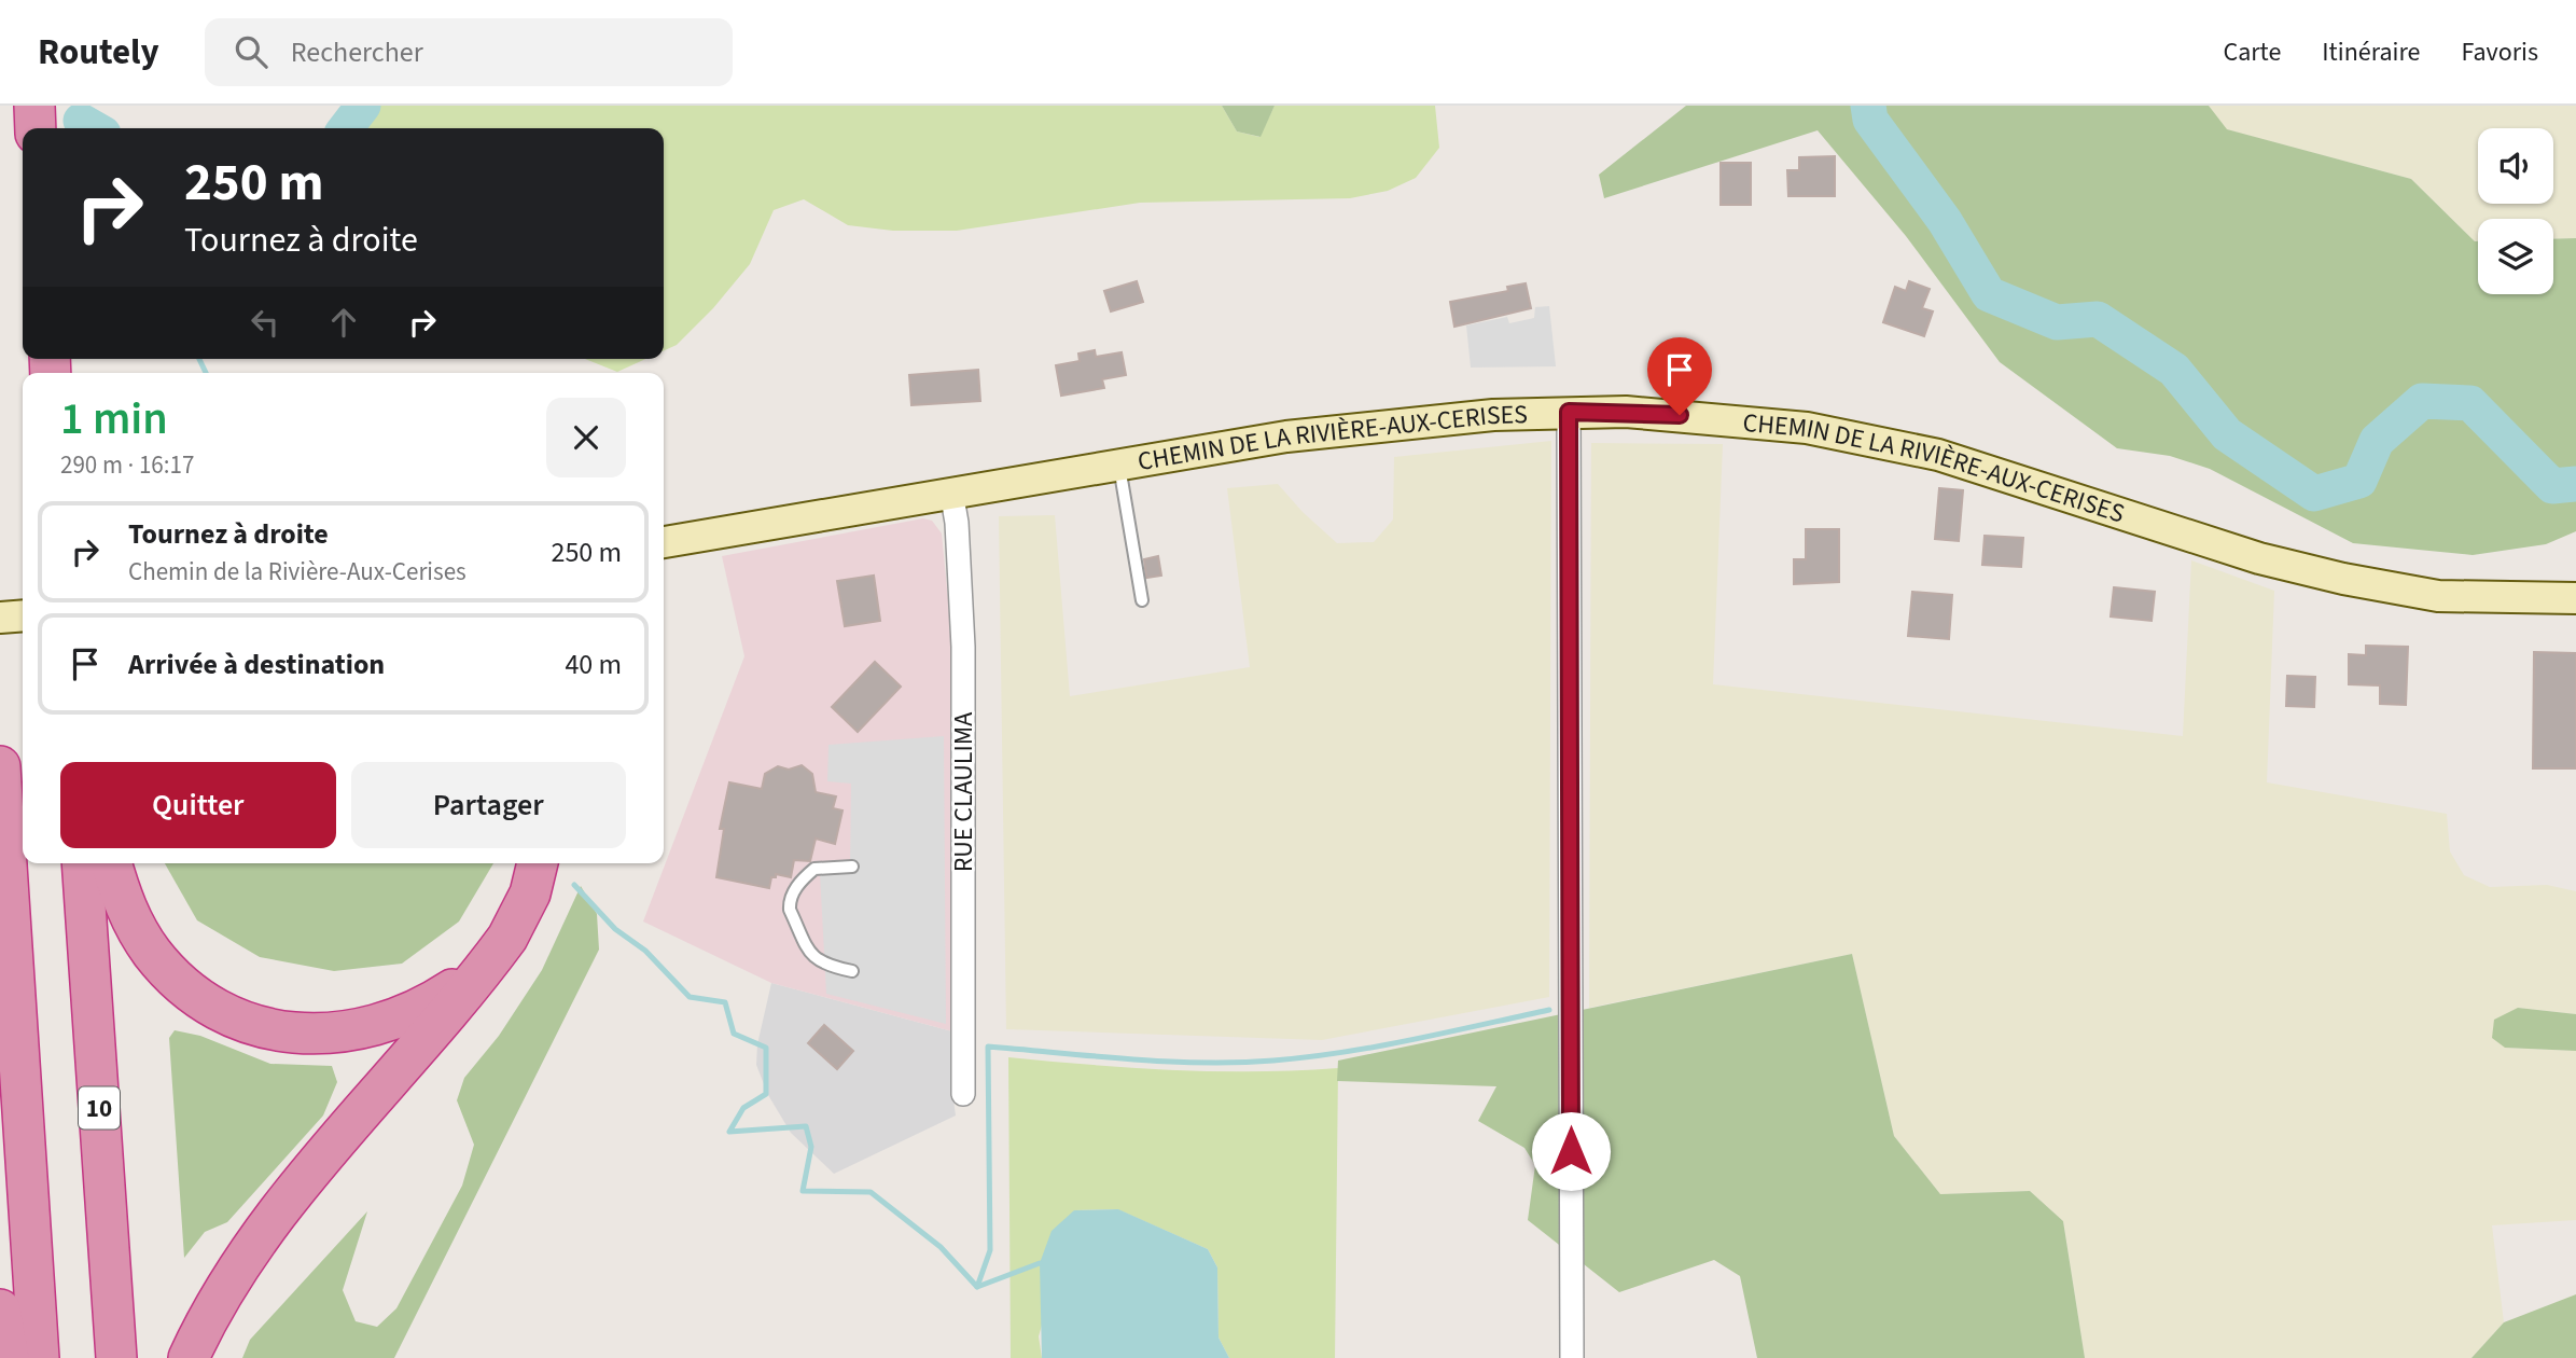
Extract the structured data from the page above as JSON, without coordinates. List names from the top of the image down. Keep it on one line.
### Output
{"streets":{"highway":["10"],"main road":["CHEMIN DE LA RIVIÈRE-AUX-CERISES"],"street":["RUE CLAULIMA"]},"crossings":[["CHEMIN DE LA RIVIÈRE-AUX-CERISES","RUE CLAULIMA"]],"page":{"header":"Routely","search":"Rechercher","nav":["Carte","Itinéraire","Favoris"],"turn":["250 m","Tournez à droite"],"heading":["1 min","290 m · 16:17"],"list":[{"name":"Tournez à droite","note":"Chemin de la Rivière-Aux-Cerises","value":"250 m"},{"name":"Arrivée à destination","value":"40 m"}],"buttons":["Quitter","Partager"]}}
